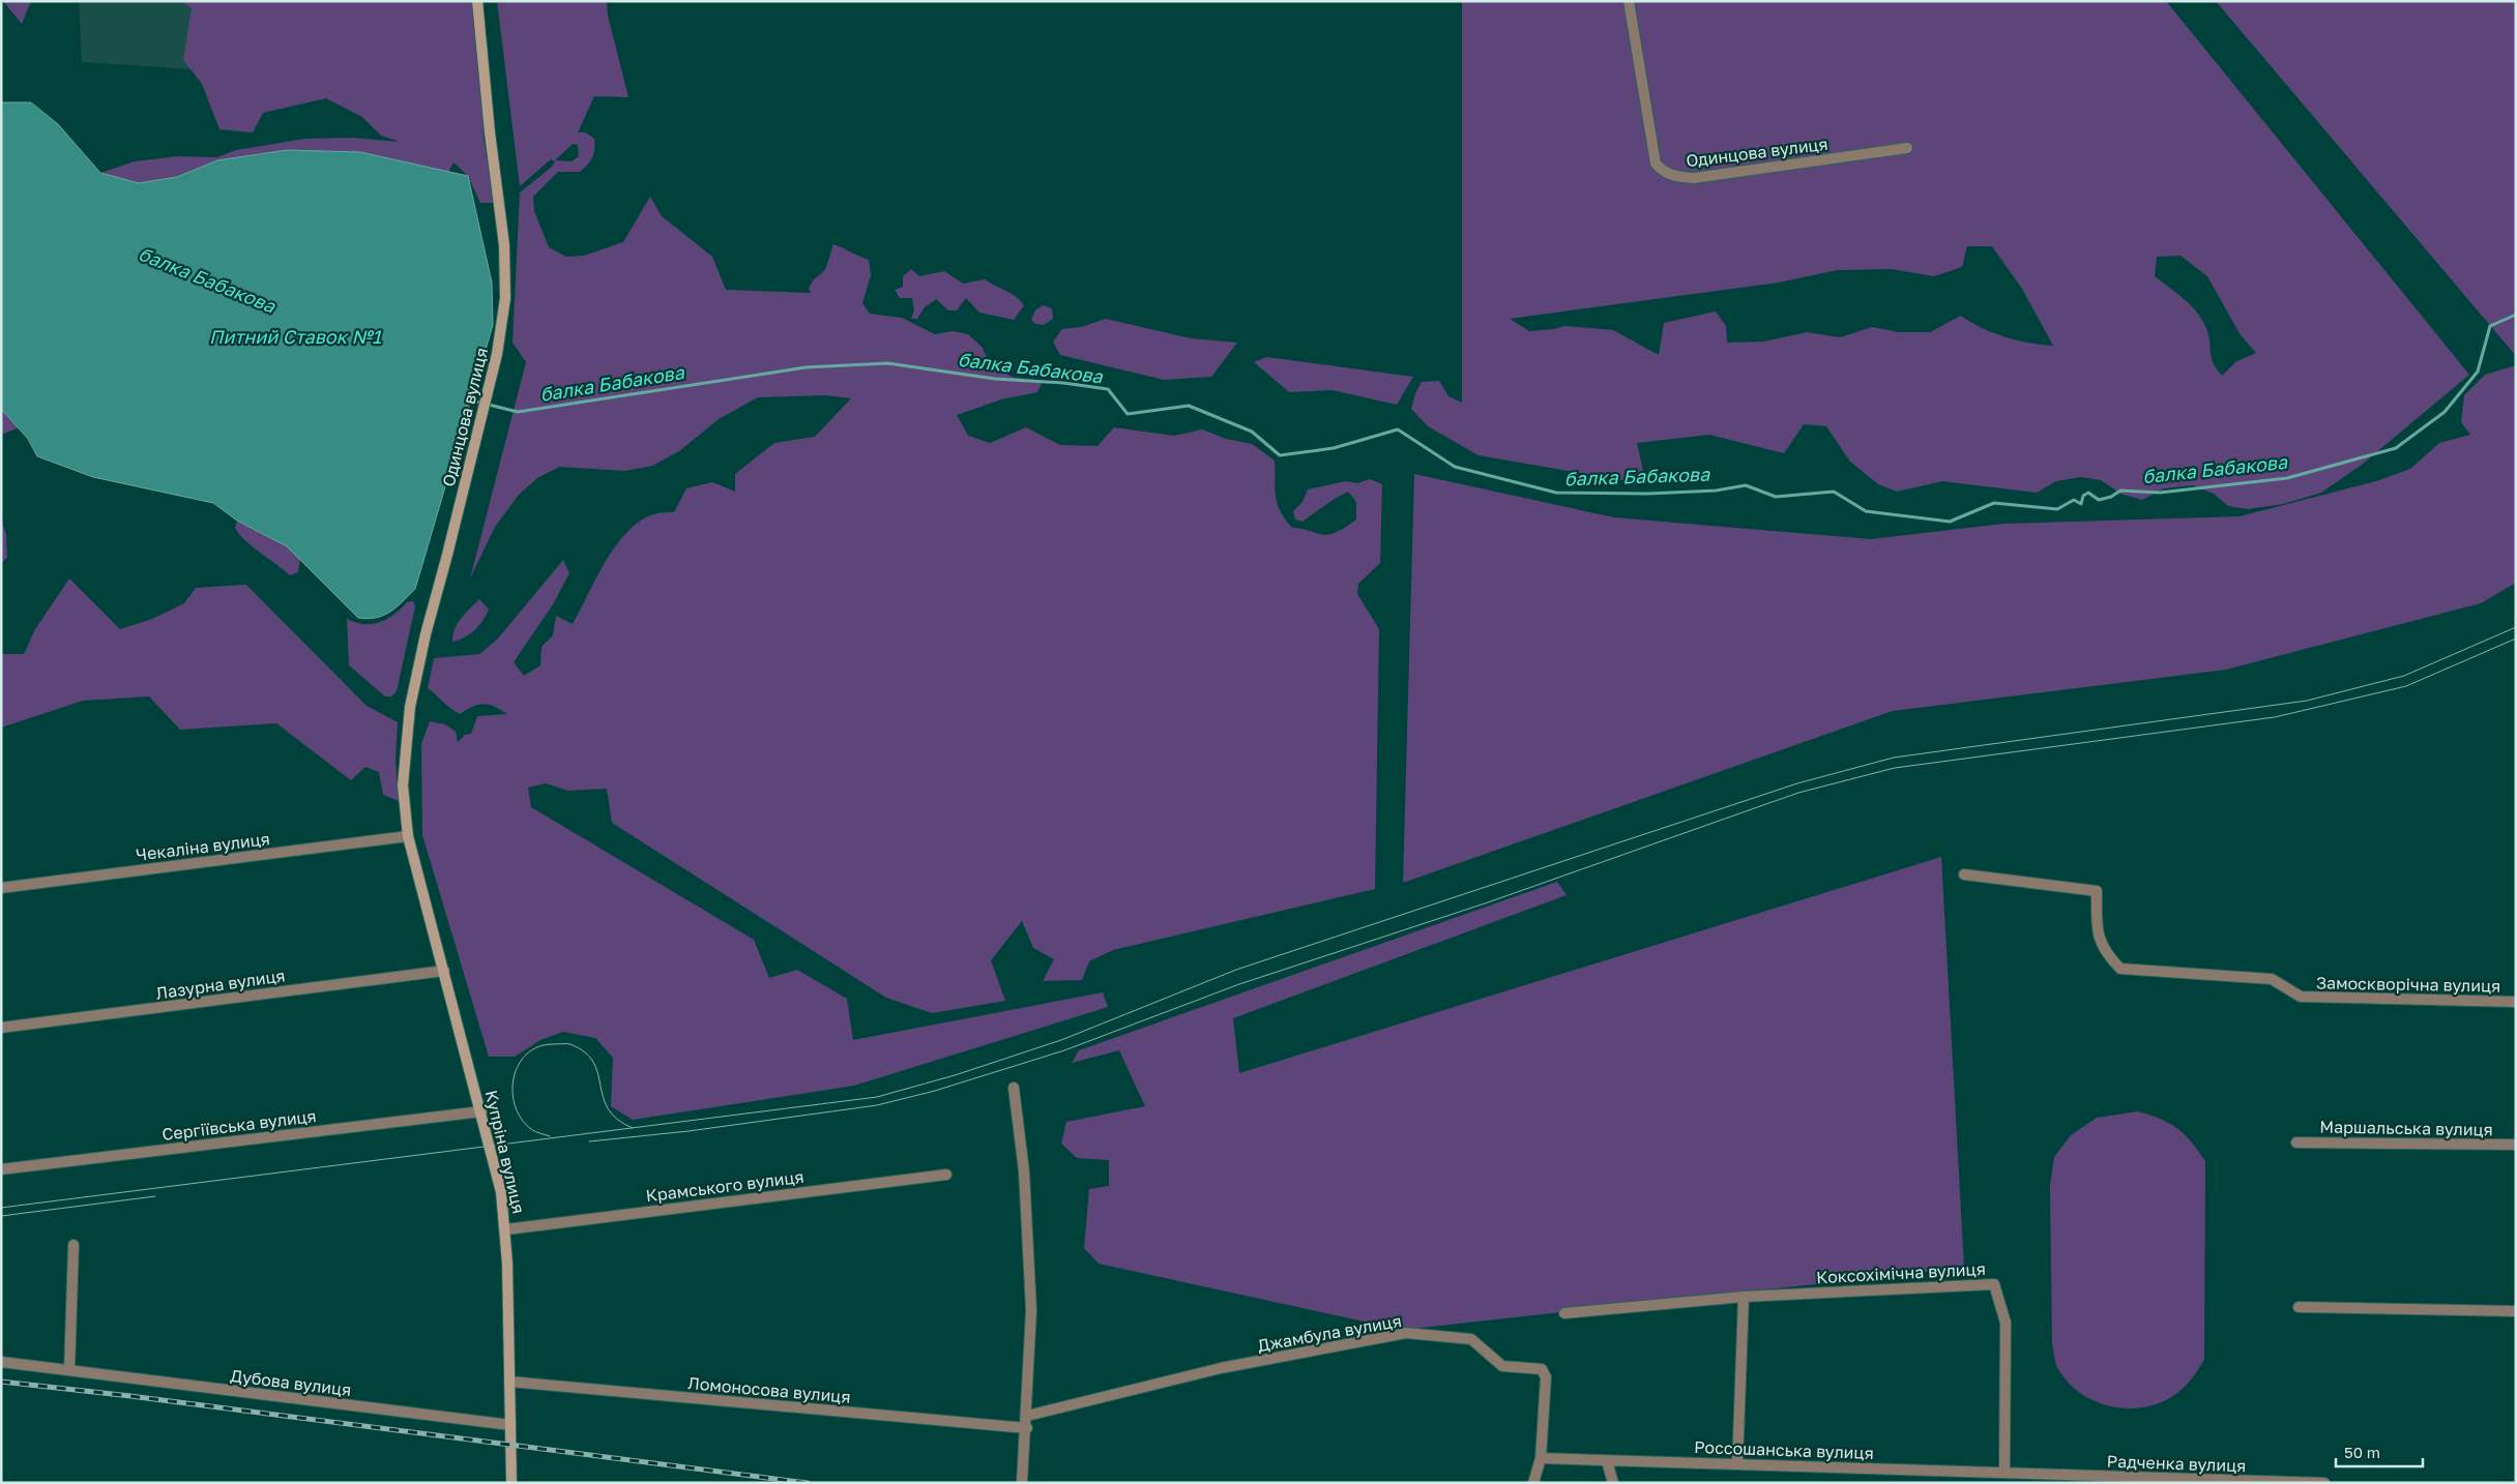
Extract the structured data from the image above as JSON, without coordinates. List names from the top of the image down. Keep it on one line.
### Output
{"streets":{"main road":["Одинцова вулиця","Купріна вулиця"],"street":["Чекаліна вулиця","Лазурна вулиця","Замоскворічна вулиця","Сергіївська вулиця","Маршальська вулиця","Крамського вулиця","Коксохімічна вулиця","Джамбула вулиця","Дубова вулиця","Ломоносова вулиця","Россошанська вулиця","Радченка вулиця"]},"crossings":[["Одинцова вулиця","Чекаліна вулиця"],["Одинцова вулиця","Купріна вулиця"],["Чекаліна вулиця","Купріна вулиця"],["Лазурна вулиця","Купріна вулиця"],["Сергіївська вулиця","Купріна вулиця"],["Купріна вулиця","Крамського вулиця"],["Купріна вулиця","Дубова вулиця"],["Купріна вулиця","Ломоносова вулиця"],["Коксохімічна вулиця","Россошанська вулиця"],["Джамбула вулиця","Россошанська вулиця"],["Россошанська вулиця","Радченка вулиця"]],"water":["балка Бабакова","Питний Ставок №1"],"scale_bar":"50 m"}
